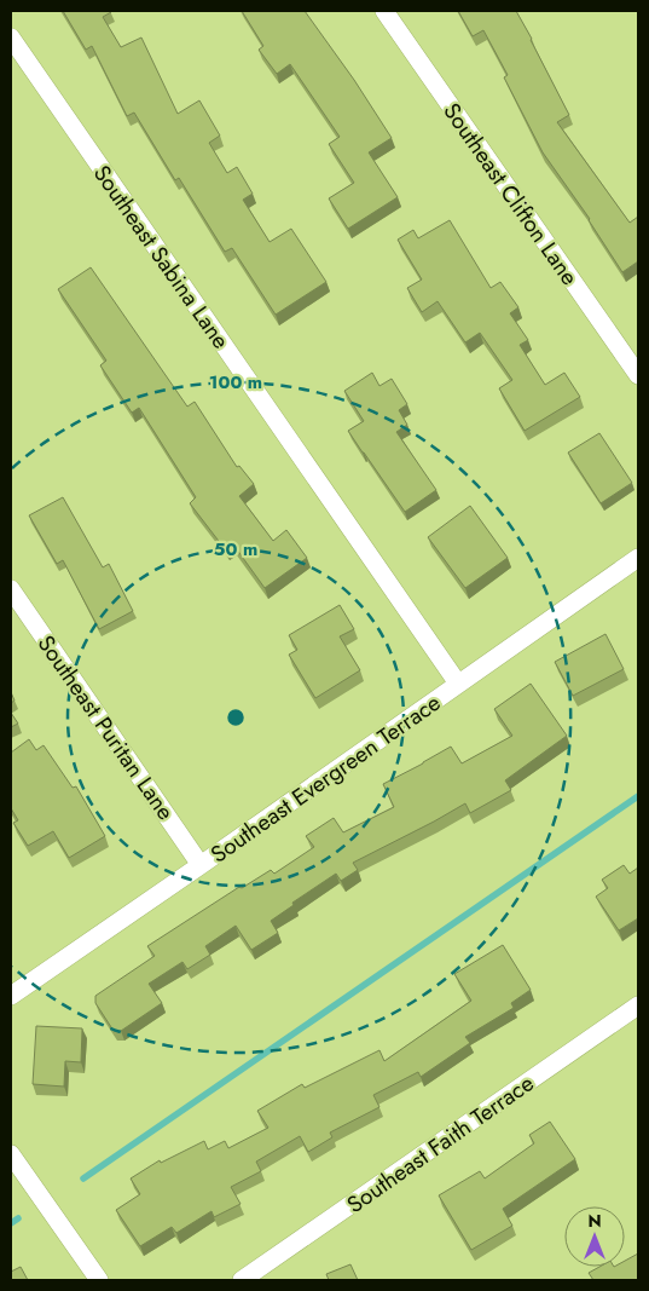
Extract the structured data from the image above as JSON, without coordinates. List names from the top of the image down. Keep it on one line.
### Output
{"streets":{"street":["Southeast Clifton Lane","Southeast Sabina Lane","Southeast Puritan Lane","Southeast Evergreen Terrace","Southeast Faith Terrace"]},"crossings":[["Southeast Sabina Lane","Southeast Evergreen Terrace"],["Southeast Puritan Lane","Southeast Evergreen Terrace"]],"north":"top","rings":["100 m","50 m"]}
